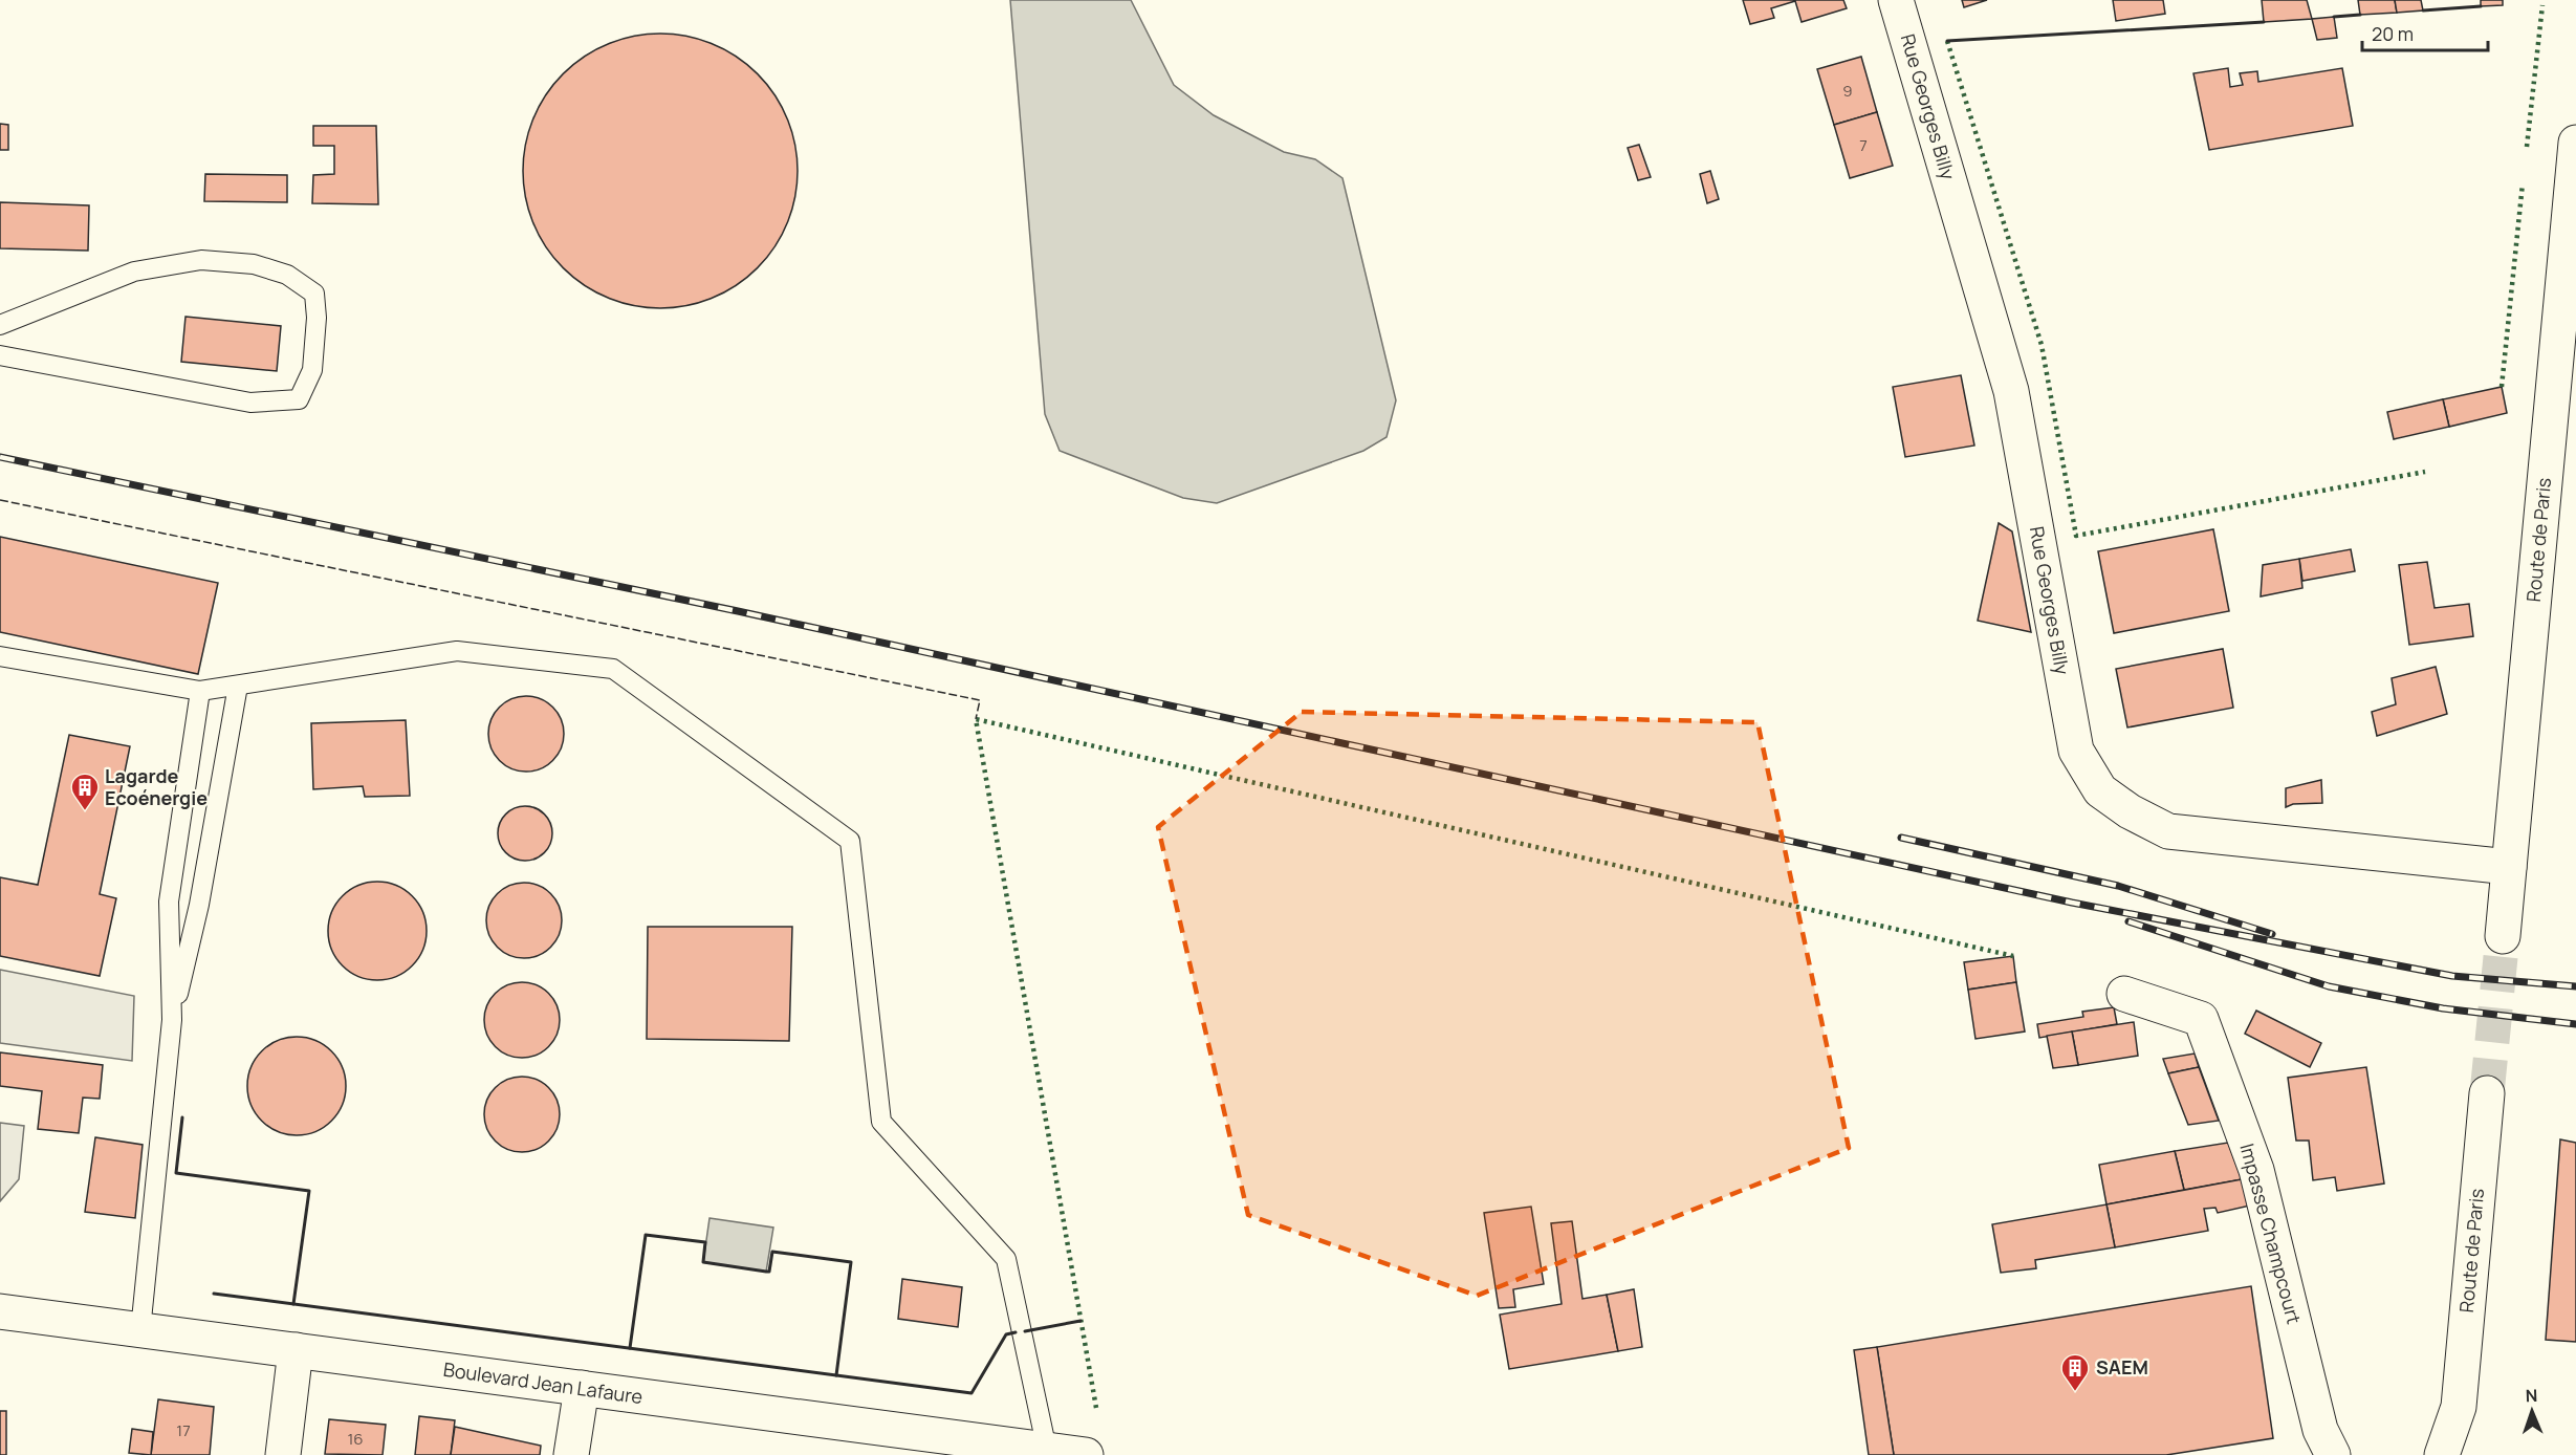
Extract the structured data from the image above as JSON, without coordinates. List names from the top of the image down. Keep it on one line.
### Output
{"streets":{"main road":["Rue Georges Billy","Route de Paris","Impasse Champcourt","Boulevard Jean Lafaure"]},"crossings":[["Rue Georges Billy","Route de Paris"]],"places":{"building":["Lagarde Ecoénergie","SAEM"]},"house_numbers":["9","7","17","16"],"scale_bar":"20 m","north":"top"}
